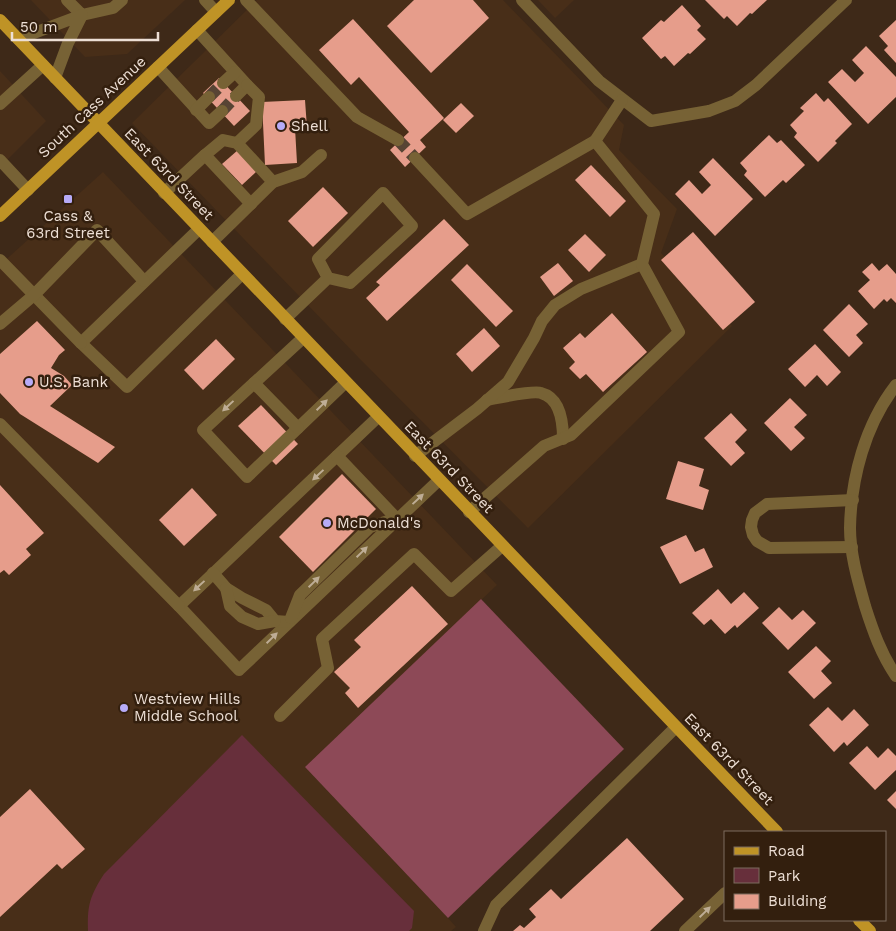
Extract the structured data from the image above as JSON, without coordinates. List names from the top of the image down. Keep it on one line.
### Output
{"streets":{"main road":["South Cass Avenue","East 63rd Street"]},"crossings":[["South Cass Avenue","East 63rd Street"]],"places":{"other":["Shell","U.S. Bank","McDonald's","Westview Hills Middle School"],"transit":["Cass & 63rd Street"]},"legend":["Road","Park","Building"],"scale_bar":"50 m"}
